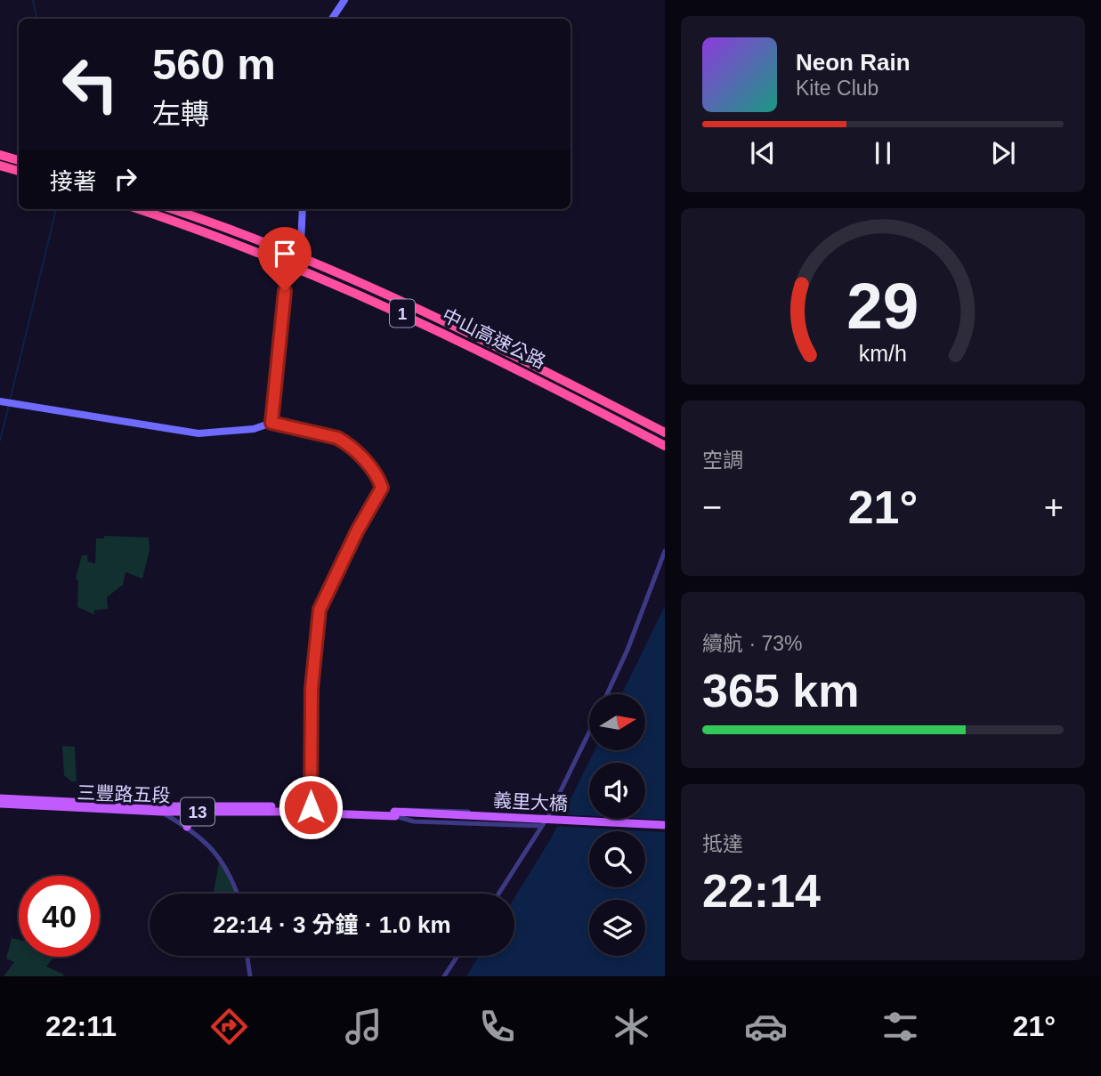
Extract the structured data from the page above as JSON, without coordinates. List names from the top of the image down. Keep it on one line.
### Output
{"streets":{"highway":["1","中山高速公路"],"main road":["三豐路五段","義里大橋","13"]},"crossings":[["三豐路五段","義里大橋"]],"north":"right","page":{"turn":["560 m","左轉"],"song":["Neon Rain","Kite Club"],"then":"接著","tile":["空調",["續航 · 73%","365 km"],["抵達","22:14"]],"heat":["−","21°","+"],"limit":"40","trip":"22:14 · 3 分鐘 · 1.0 km","tabs":["22:11","21°"],"gauge":["29","km/h"]}}
